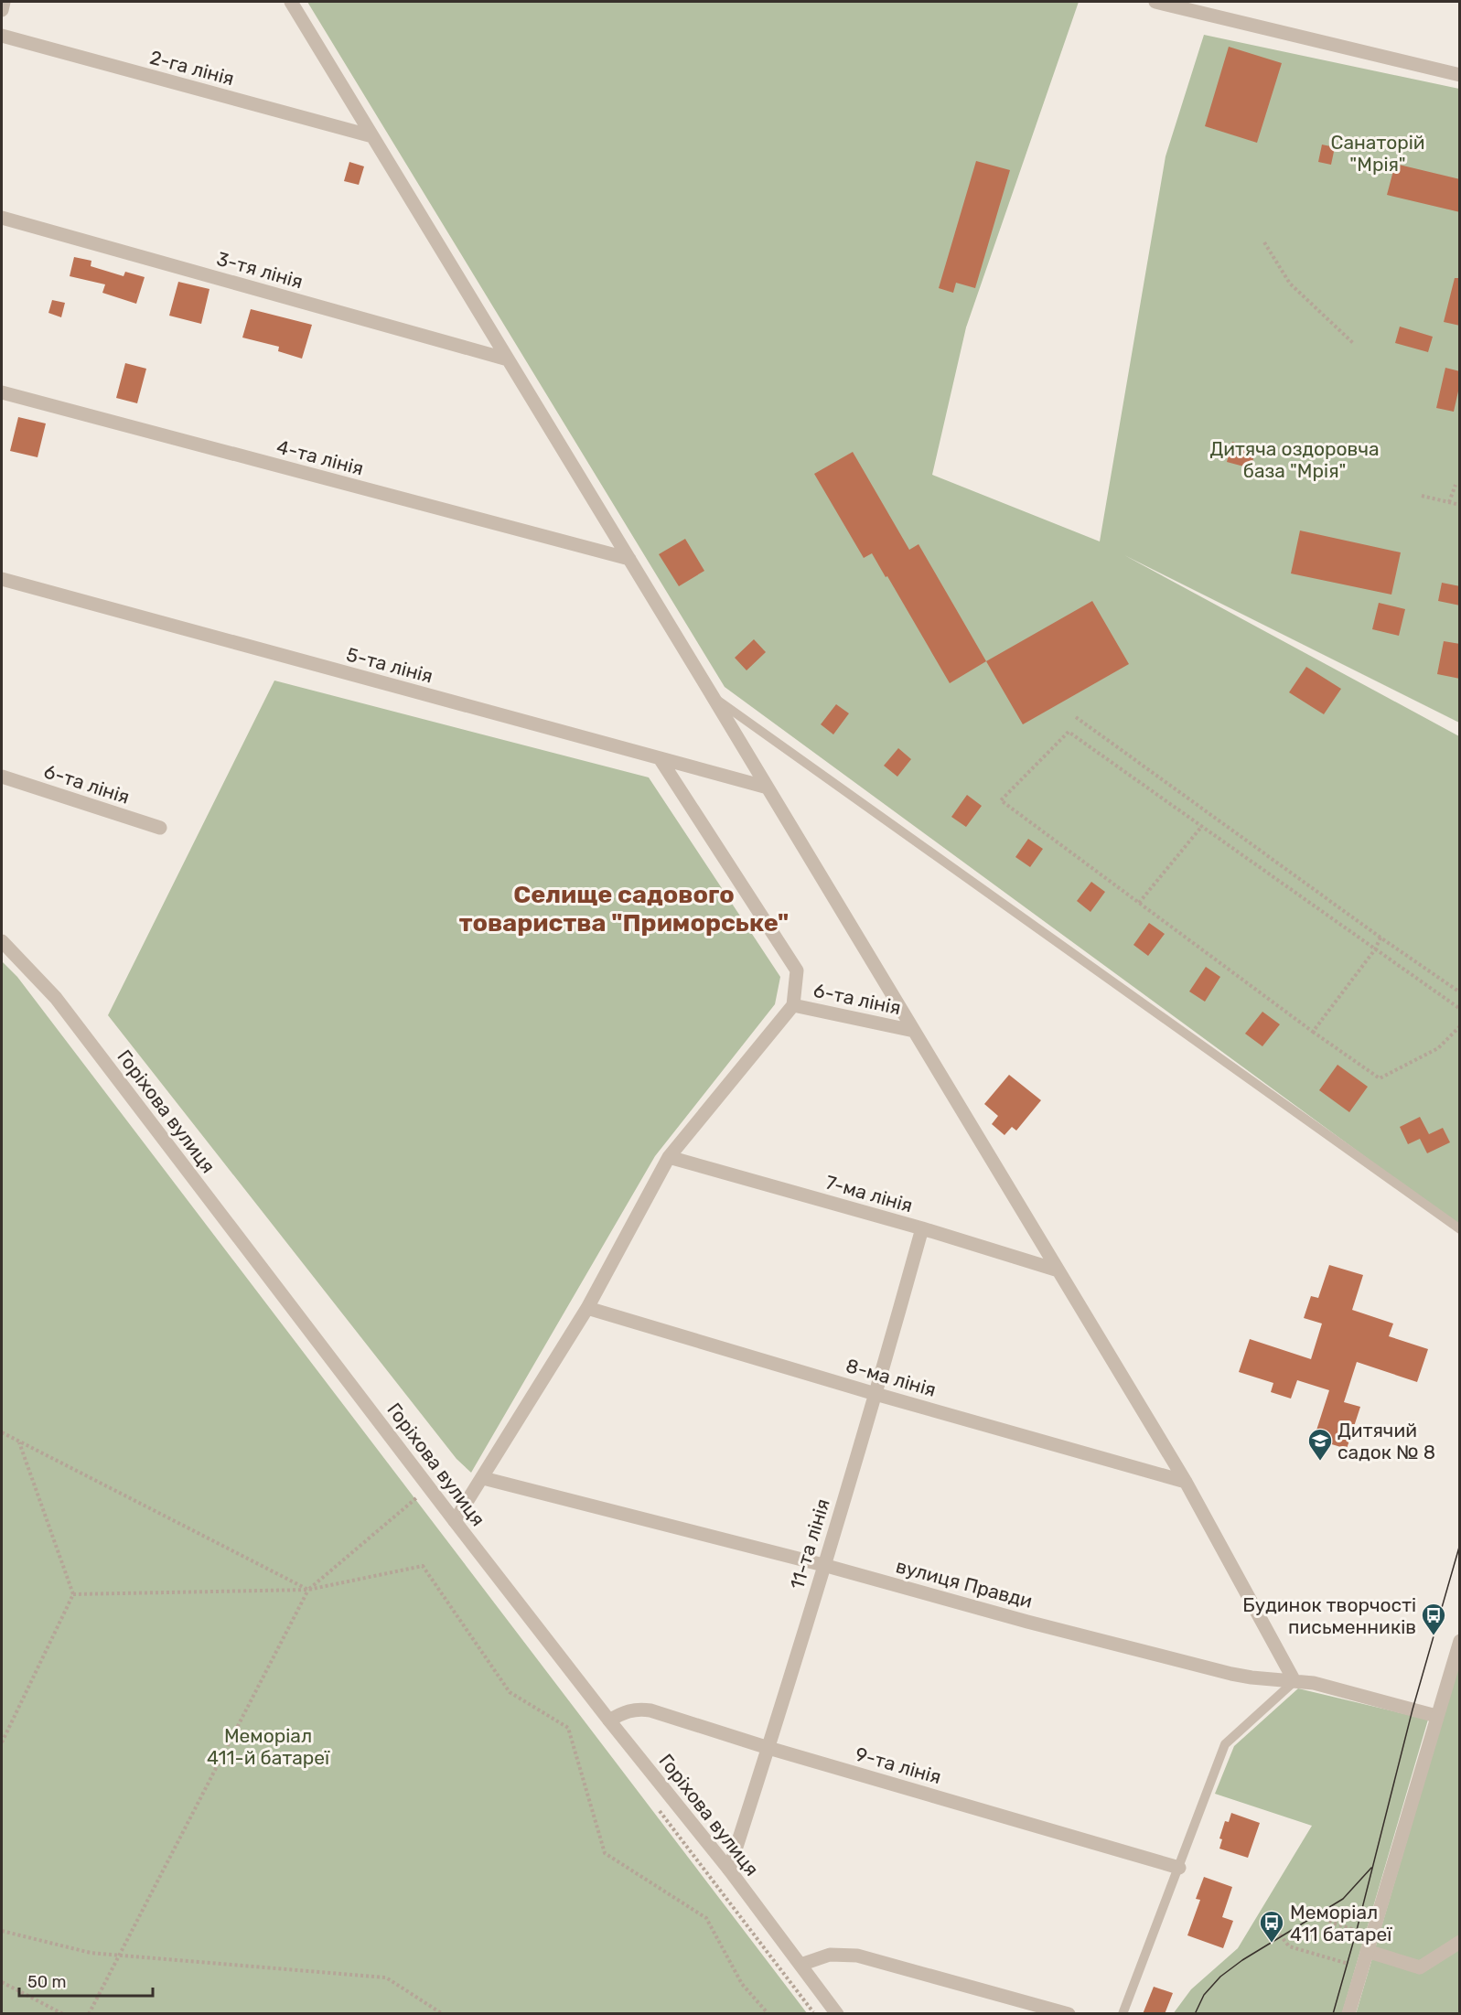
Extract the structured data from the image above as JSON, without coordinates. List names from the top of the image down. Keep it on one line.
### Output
{"streets":{"street":["2-га лінія","3-тя лінія","4-та лінія","5-та лінія","6-та лінія","Горіхова вулиця","7-ма лінія","8-ма лінія","11-та лінія","вулиця Правди","9-та лінія"]},"crossings":[["Горіхова вулиця","11-та лінія"],["Горіхова вулиця","9-та лінія"],["7-ма лінія","11-та лінія"],["8-ма лінія","11-та лінія"],["11-та лінія","вулиця Правди"],["11-та лінія","9-та лінія"]],"districts":["Селище садового товариства \"Приморське\""],"parks":["Санаторій \"Мрія\"","Дитяча оздоровча база \"Мрія\"","Меморіал 411-й батареї"],"places":{"school or university":["Дитячий садок № 8"],"bus stop":["Будинок творчості письменників","Меморіал 411 батареї"]},"scale_bar":"50 m"}
